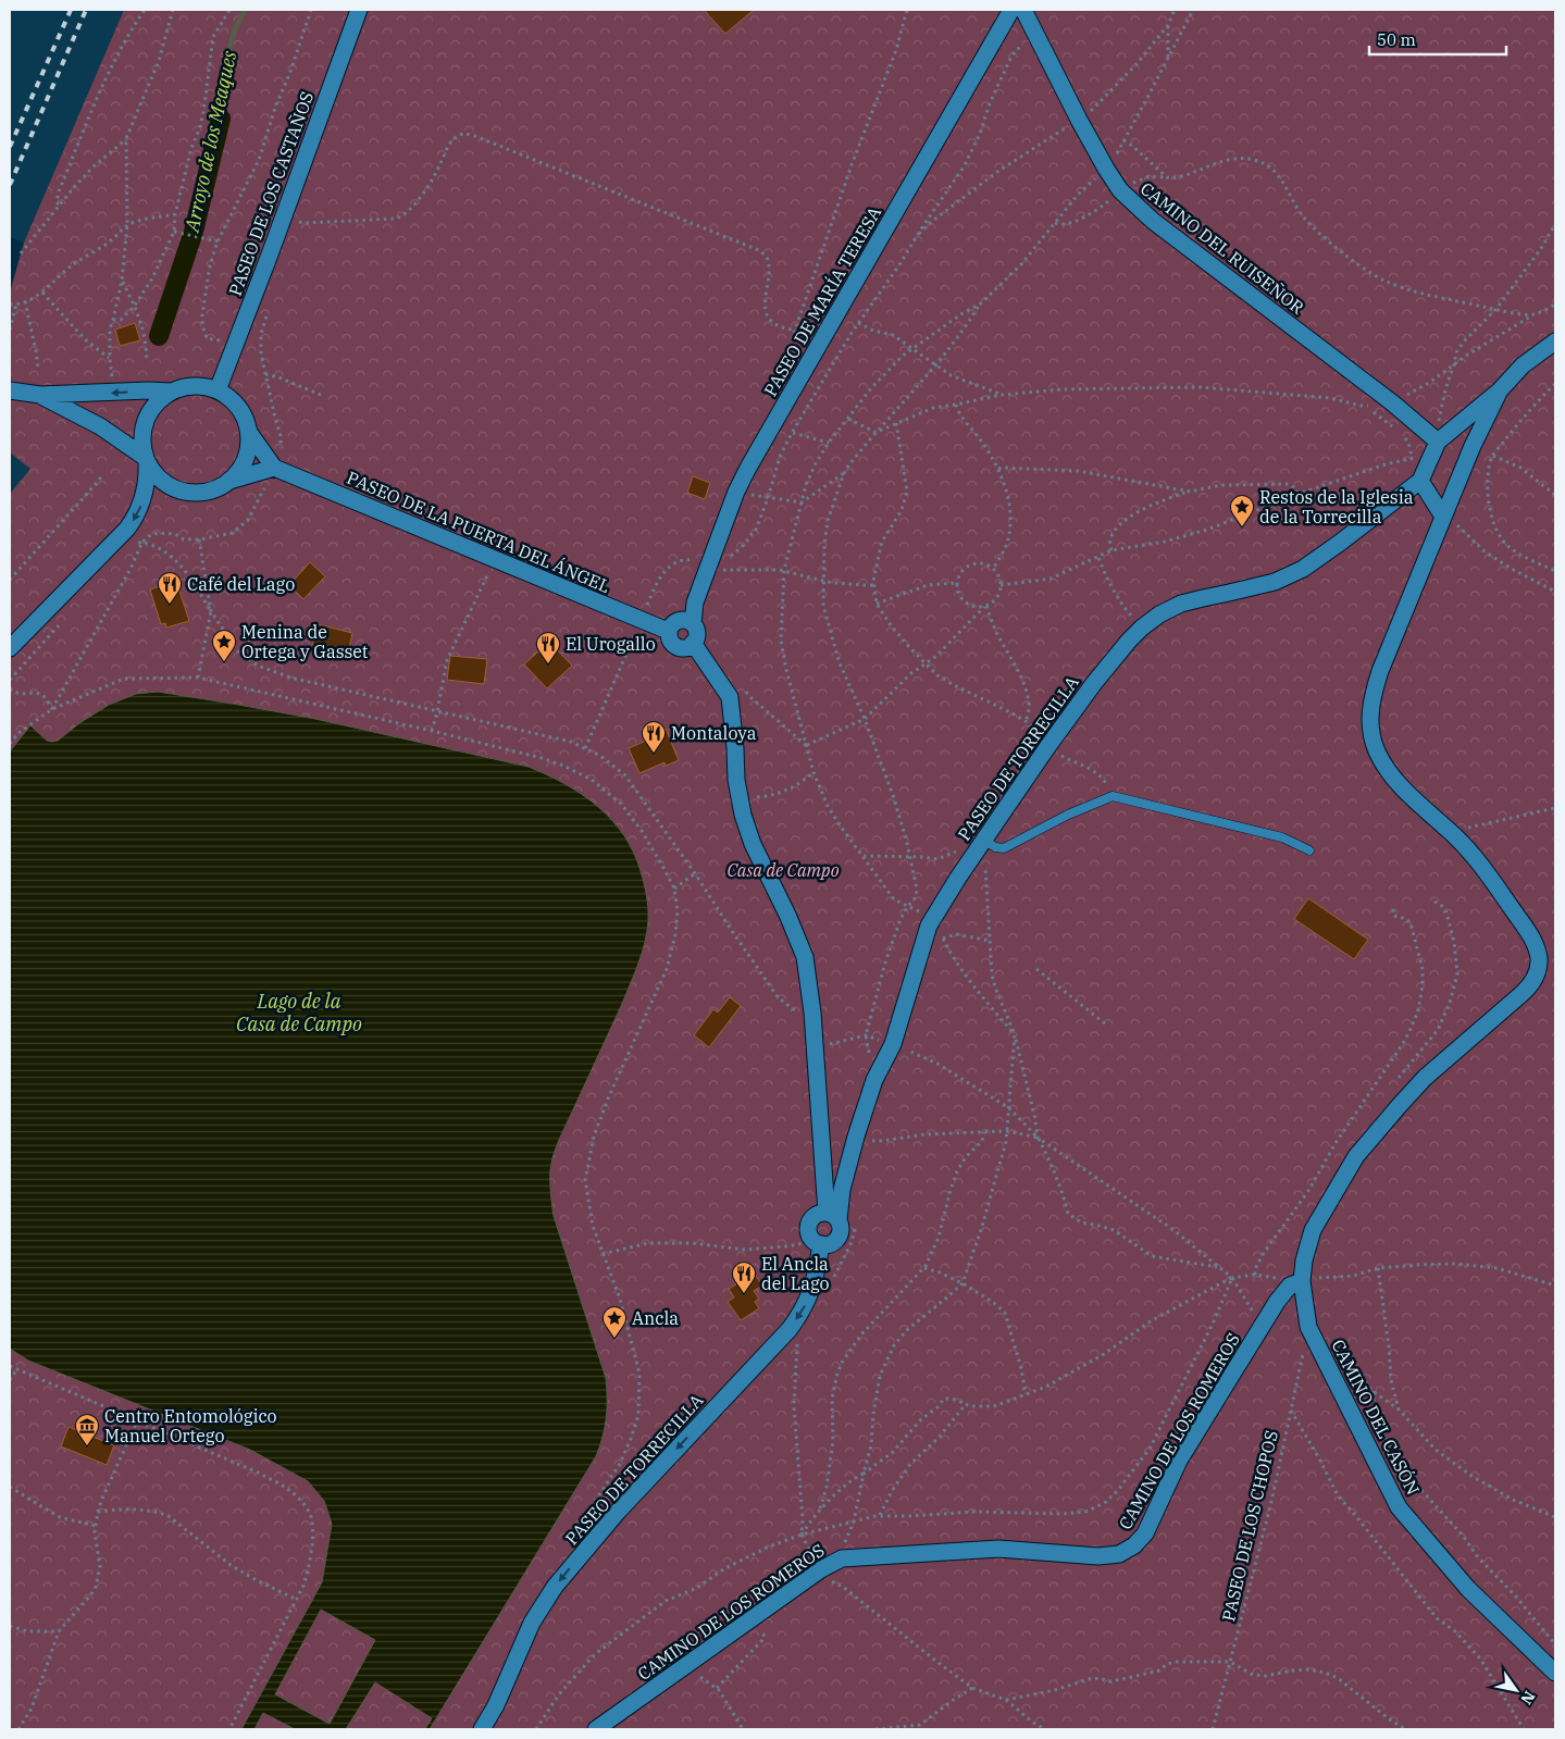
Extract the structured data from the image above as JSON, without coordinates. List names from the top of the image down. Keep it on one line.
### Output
{"streets":{"street":["PASEO DE LOS CASTAÑOS","CAMINO DEL RUISEÑOR","PASEO DE MARÍA TERESA","PASEO DE LA PUERTA DEL ÁNGEL","PASEO DE TORRECILLA","CAMINO DEL CASÓN","CAMINO DE LOS ROMEROS"],"path":["PASEO DE LOS CHOPOS"]},"crossings":[["PASEO DE MARÍA TERESA","PASEO DE LA PUERTA DEL ÁNGEL"],["CAMINO DEL CASÓN","CAMINO DE LOS ROMEROS"],["CAMINO DEL CASÓN","PASEO DE LOS CHOPOS"]],"water":["Arroyo de los Meaques","Lago de la Casa de Campo"],"parks":["Casa de Campo"],"places":{"place":["Restos de la Iglesia de la Torrecilla","Menina de Ortega y Gasset","Ancla"],"restaurant":["Café del Lago","El Urogallo","Montaloya","El Ancla del Lago"],"museum":["Centro Entomológico Manuel Ortego"]},"scale_bar":"50 m","north":"bottom right"}
